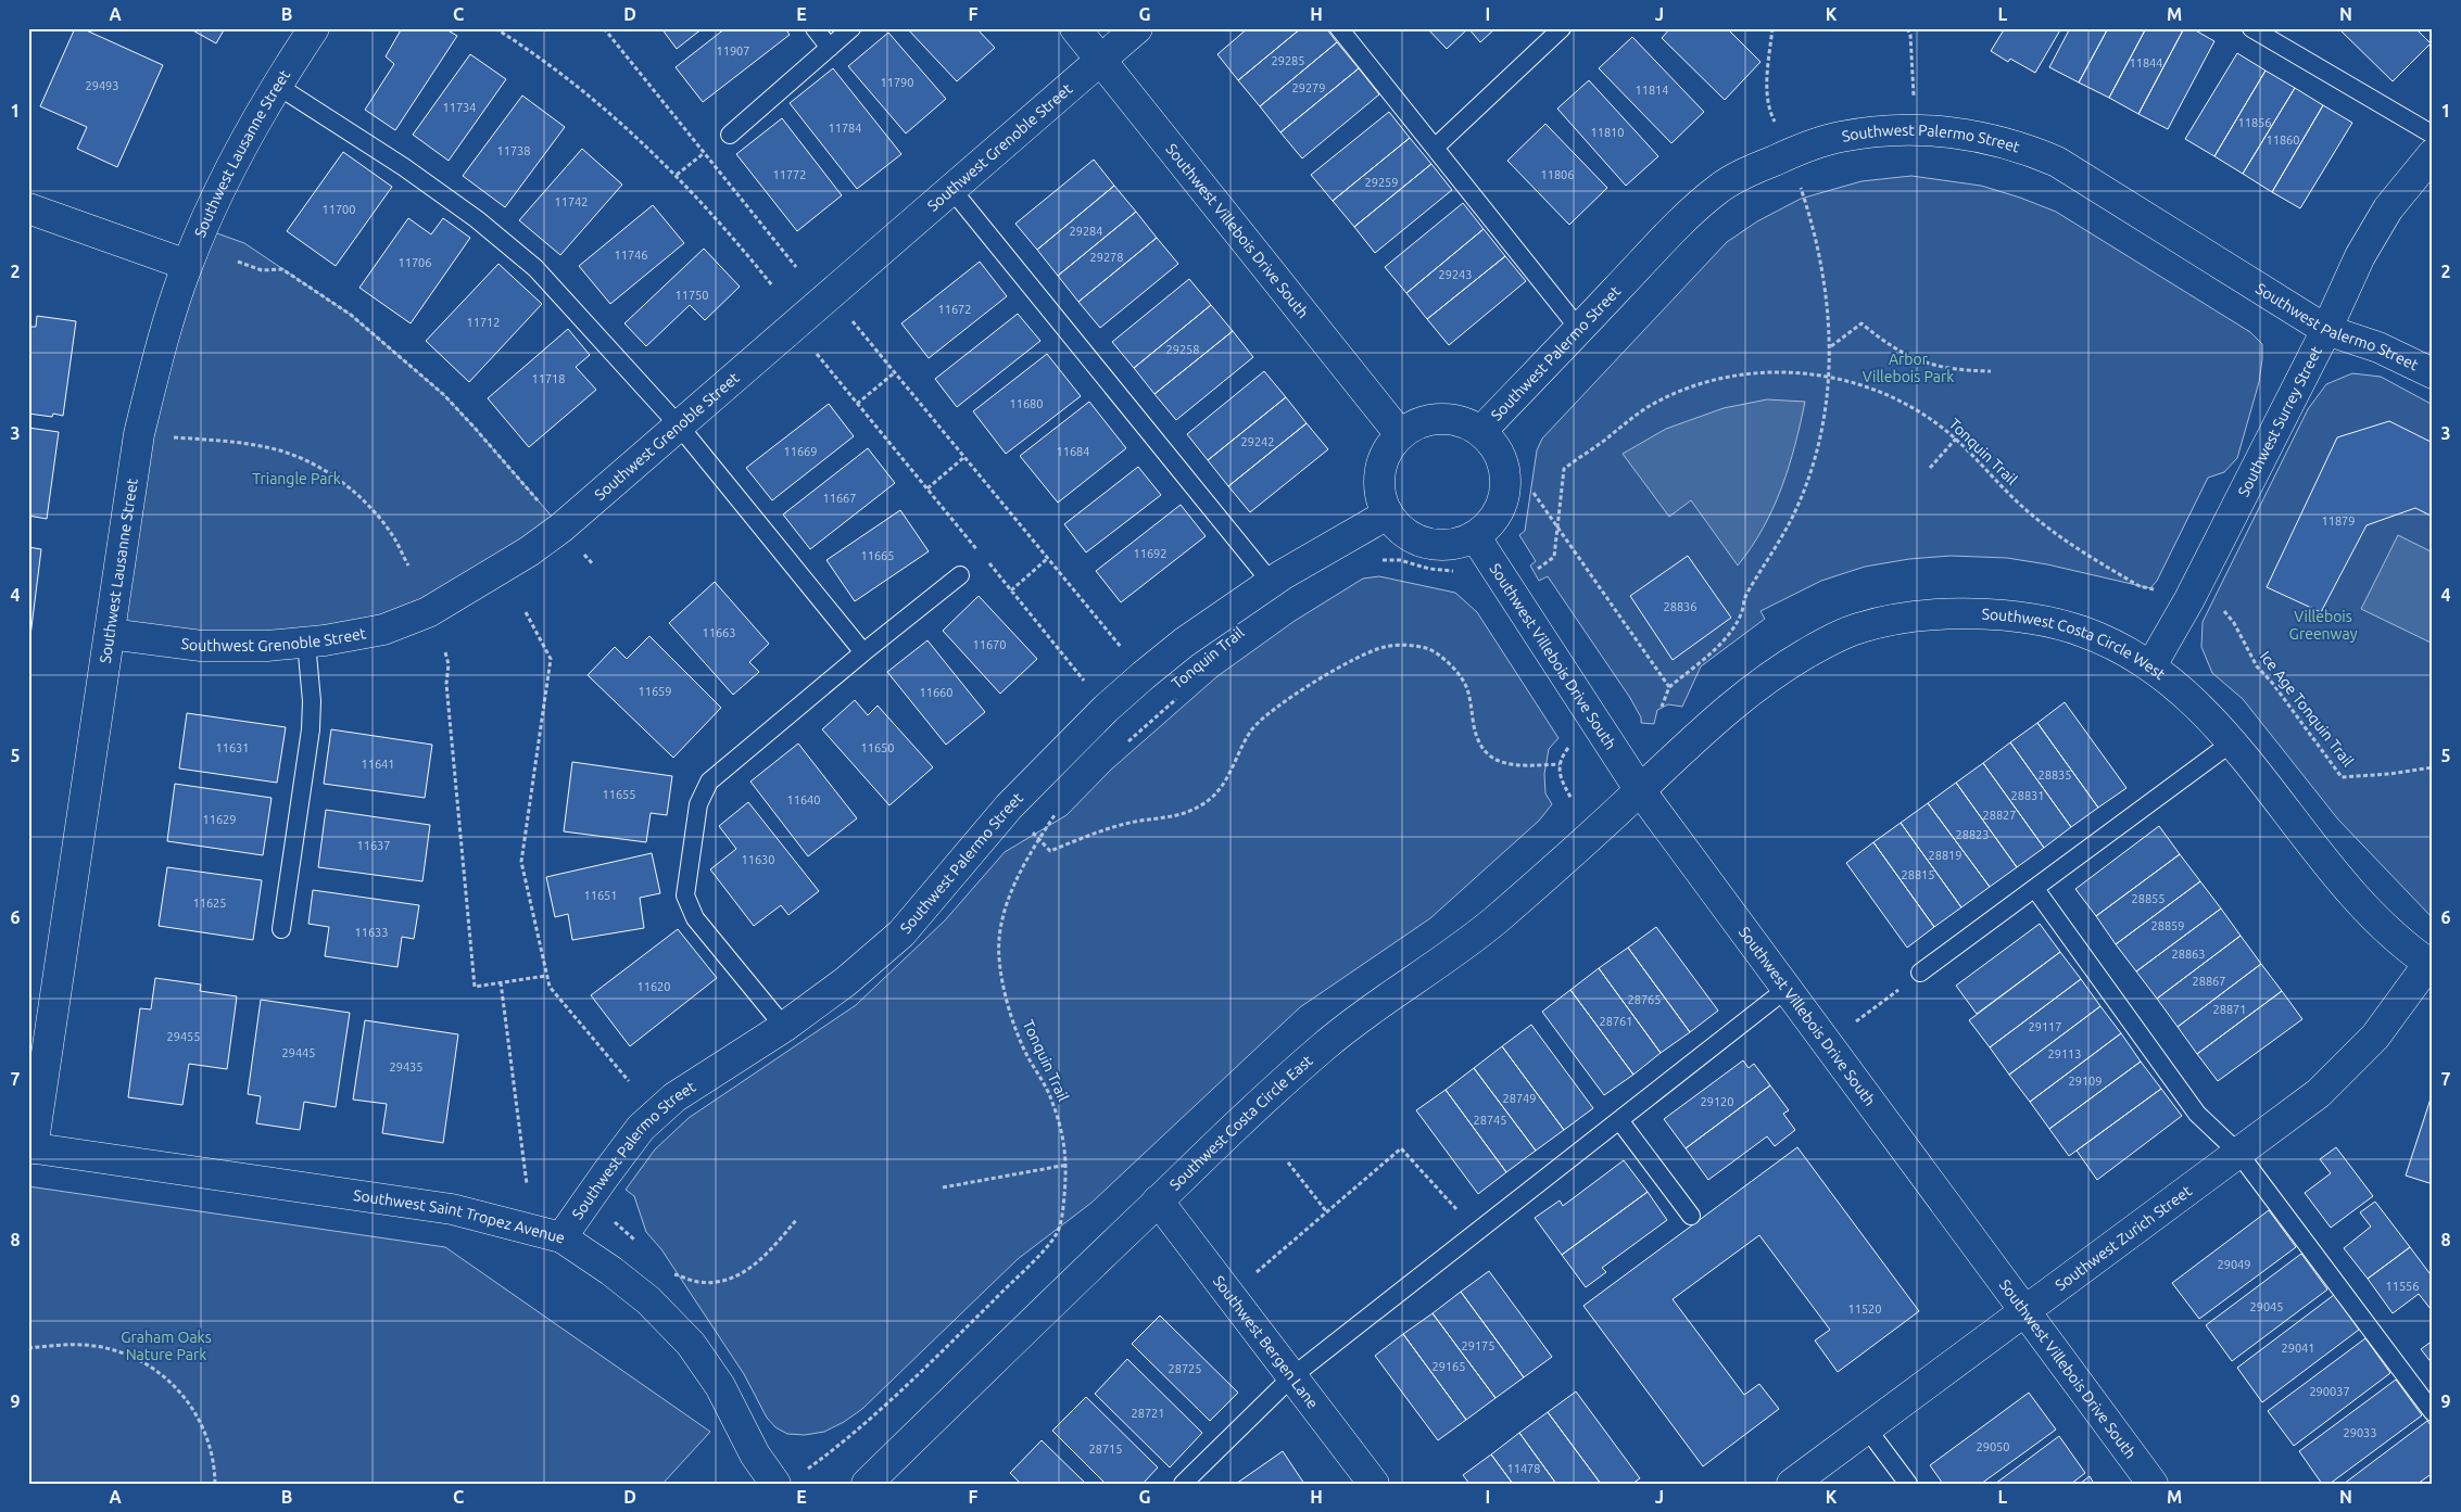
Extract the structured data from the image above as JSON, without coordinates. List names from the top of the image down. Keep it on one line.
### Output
{"streets":{"street":["Southwest Palermo Street","Southwest Grenoble Street","Southwest Lausanne Street","Southwest Villebois Drive South","Southwest Surrey Street","Southwest Costa Circle West","Southwest Costa Circle East","Southwest Saint Tropez Avenue","Southwest Zurich Street","Southwest Bergen Lane"],"path":["Tonquin Trail","Ice Age Tonquin Trail"]},"crossings":[["Southwest Palermo Street","Southwest Villebois Drive South"],["Southwest Palermo Street","Southwest Surrey Street"],["Southwest Palermo Street","Southwest Saint Tropez Avenue"],["Southwest Grenoble Street","Southwest Lausanne Street"],["Southwest Grenoble Street","Southwest Villebois Drive South"],["Southwest Lausanne Street","Southwest Saint Tropez Avenue"],["Southwest Villebois Drive South","Southwest Costa Circle West"],["Southwest Villebois Drive South","Southwest Costa Circle East"],["Southwest Villebois Drive South","Southwest Zurich Street"],["Southwest Surrey Street","Tonquin Trail"],["Southwest Surrey Street","Southwest Costa Circle West"],["Southwest Surrey Street","Ice Age Tonquin Trail"],["Tonquin Trail","Ice Age Tonquin Trail"],["Southwest Costa Circle West","Southwest Costa Circle East"],["Southwest Costa Circle West","Southwest Zurich Street"],["Southwest Costa Circle East","Southwest Bergen Lane"]],"parks":["Arbor Villebois Park","Triangle Park","Villebois Greenway","Graham Oaks Nature Park"],"house_numbers":["11907","29285","11844","11790","29493","29279","11814","11734","11856","11784","11810","11860","11738","11772","11806","29259","11742","11700","29284","11746","29278","11706","29243","11750","11672","11712","29258","11718","11680","29242","11669","11684","11667","11879","11692","11665","28836","11663","11670","11659","11660","11631","11650","11641","28835","11655","28831","11640","28827","11629","28823","11637","28819","11630","28815","11651","28855","11625","28859","11633","28863","28867","11620","28765","28871","28761","29117","29455","29445","29113","29435","29109","28749","29120","28745","29049","11556","29045","11520","29175","29041","29165","28725","290037","28721","29033","29050","28715","11478"],"grid":{"columns":["A","B","C","D","E","F","G","H","I","J","K","L","M","N"],"rows":["1","2","3","4","5","6","7","8","9"]}}
